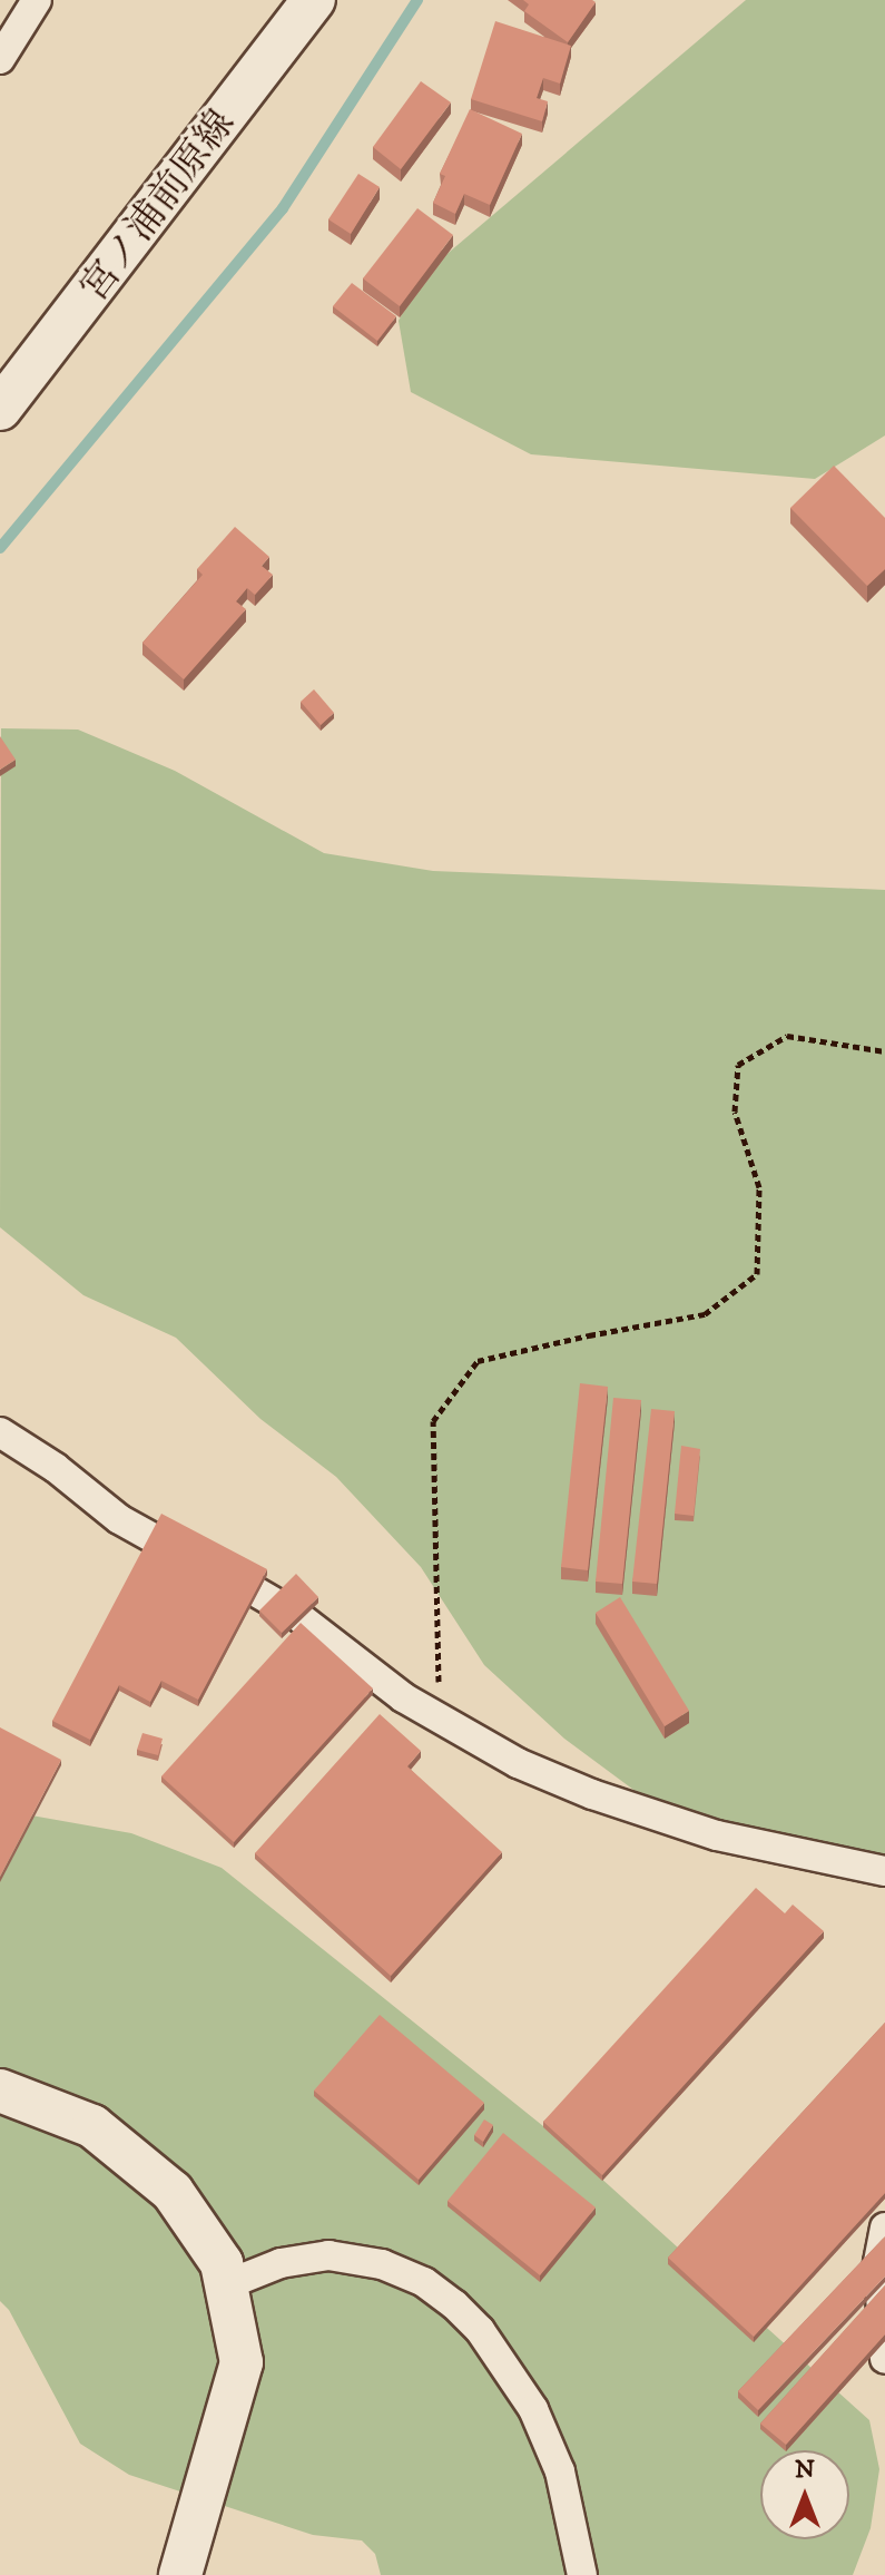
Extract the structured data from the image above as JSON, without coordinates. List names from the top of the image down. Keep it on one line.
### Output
{"streets":{"street":["宮ノ浦前原線"]},"north":"top"}
